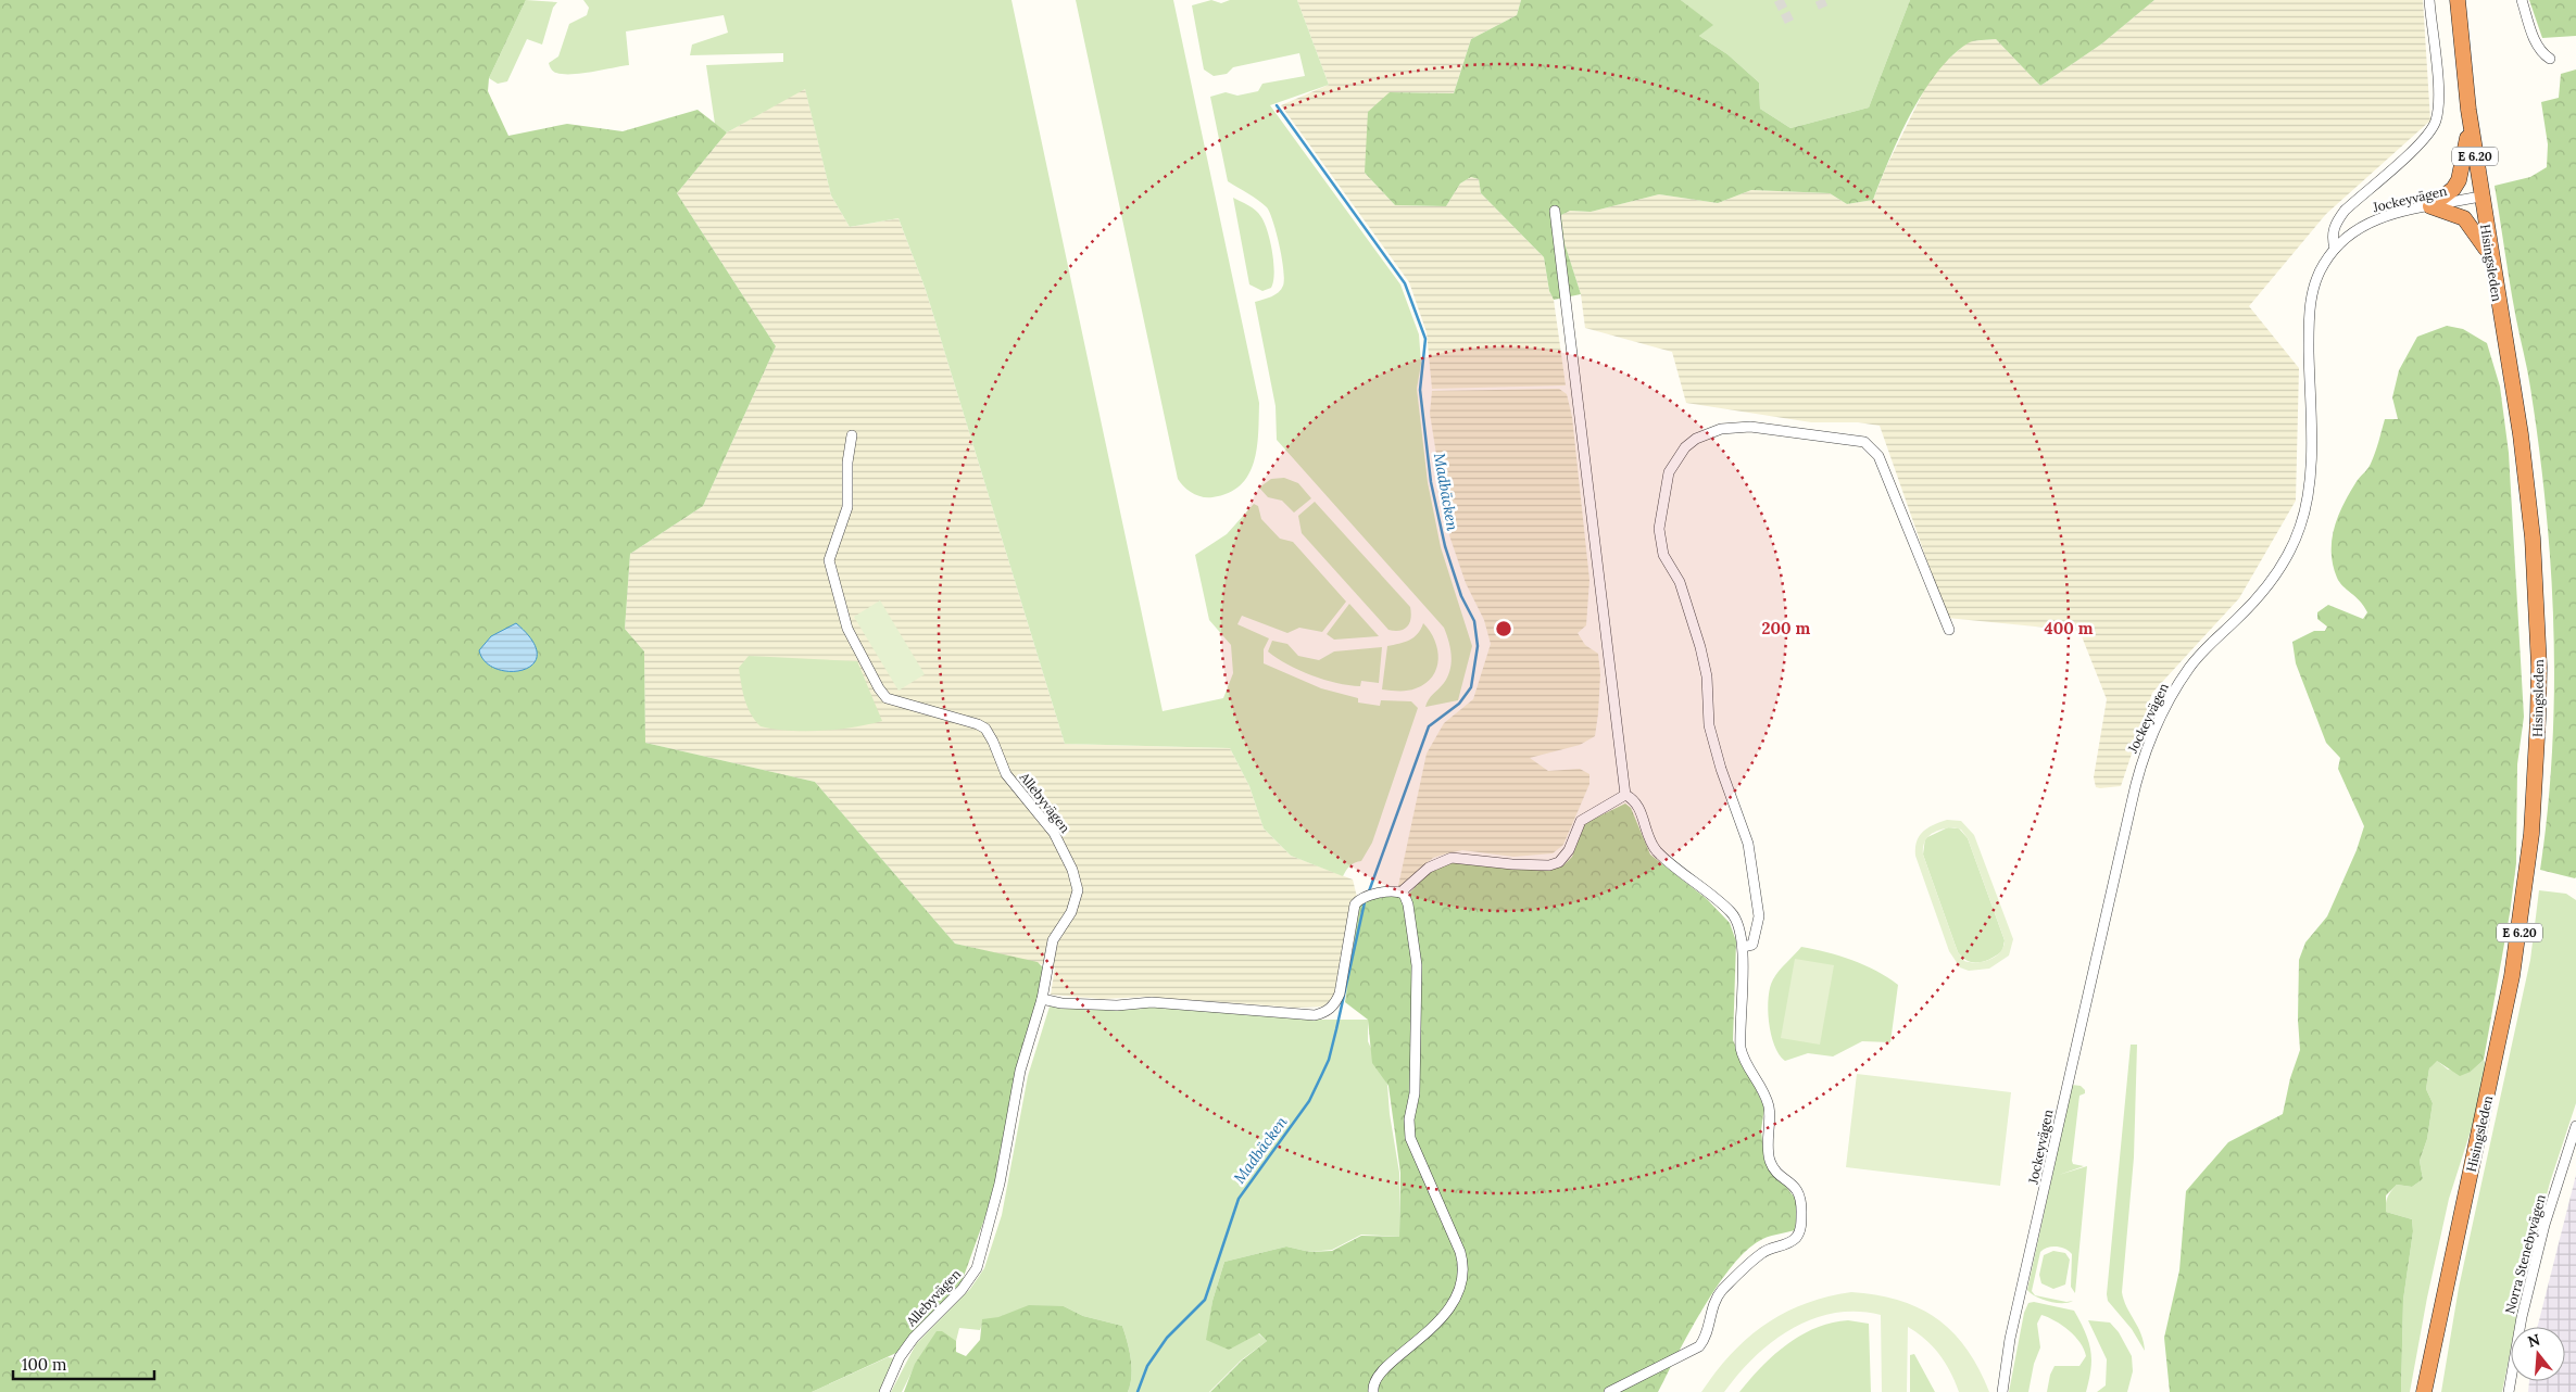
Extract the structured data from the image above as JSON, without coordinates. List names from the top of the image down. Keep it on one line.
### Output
{"streets":{"highway":["E 6.20","Hisingsleden"],"street":["Jockeyvägen","Allebyvägen","Norra Stenebyvägen"]},"crossings":[["E 6.20","Jockeyvägen"],["E 6.20","Hisingsleden"],["Jockeyvägen","Hisingsleden"]],"water":["Madbäcken"],"scale_bar":"100 m","north":"top","rings":["200 m","400 m"]}
